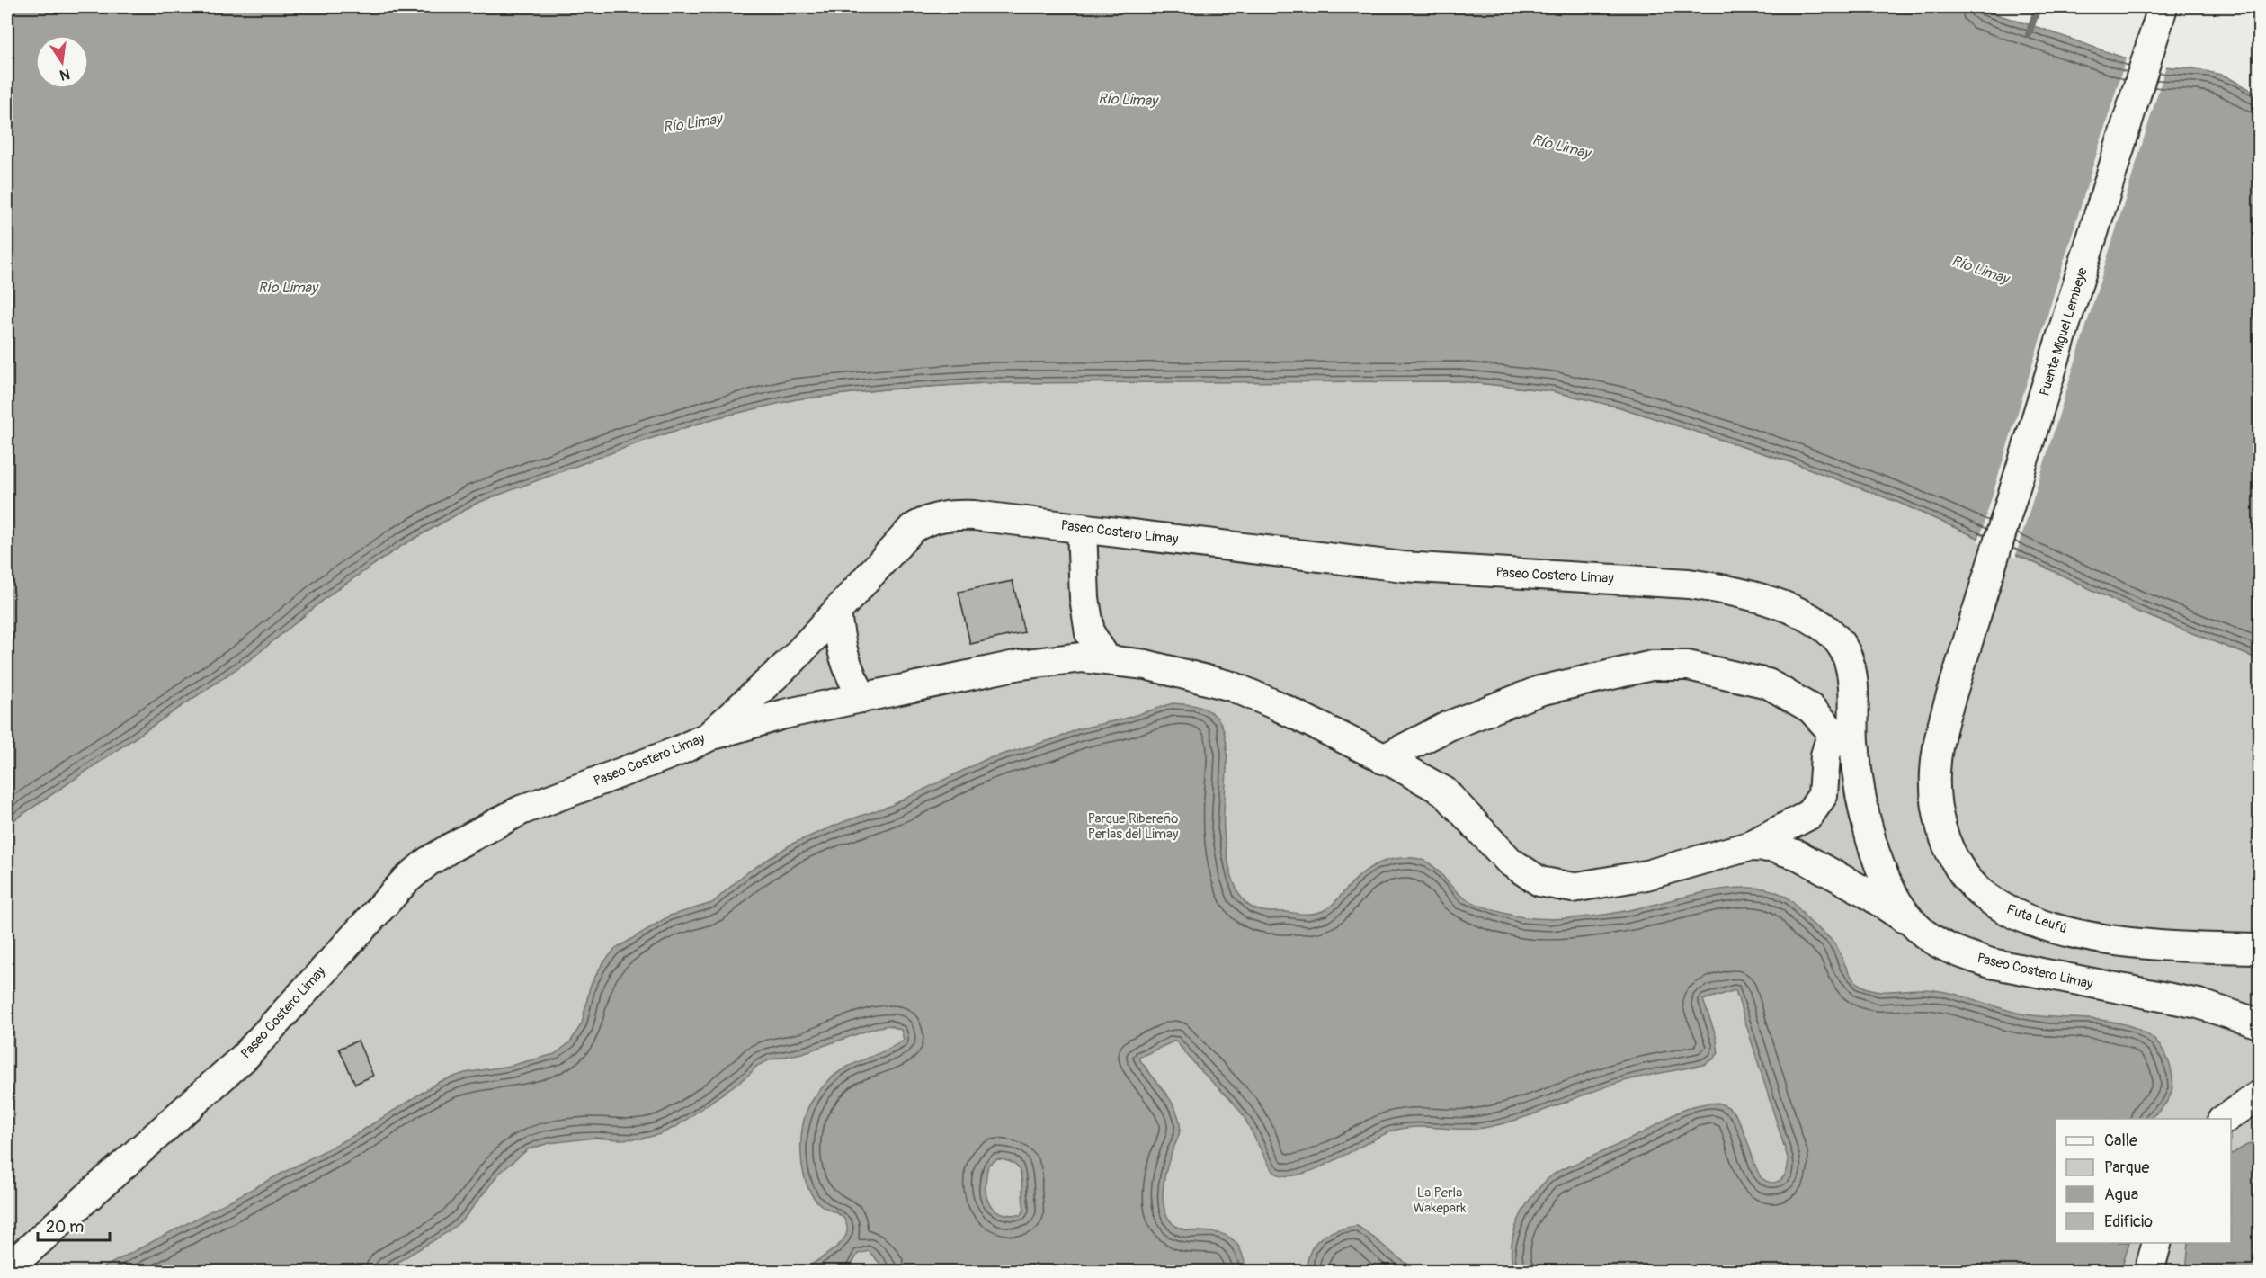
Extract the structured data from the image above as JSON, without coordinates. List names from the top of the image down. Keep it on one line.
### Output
{"streets":{"street":["Puente Miguel Lembeye","Paseo Costero Limay","Futa Leufú"]},"crossings":[["Puente Miguel Lembeye","Futa Leufú"]],"water":["Río Limay"],"parks":["Parque Ribereño Perlas del Limay","La Perla Wakepark"],"legend":["Calle","Parque","Agua","Edificio"],"scale_bar":"20 m","north":"bottom"}
